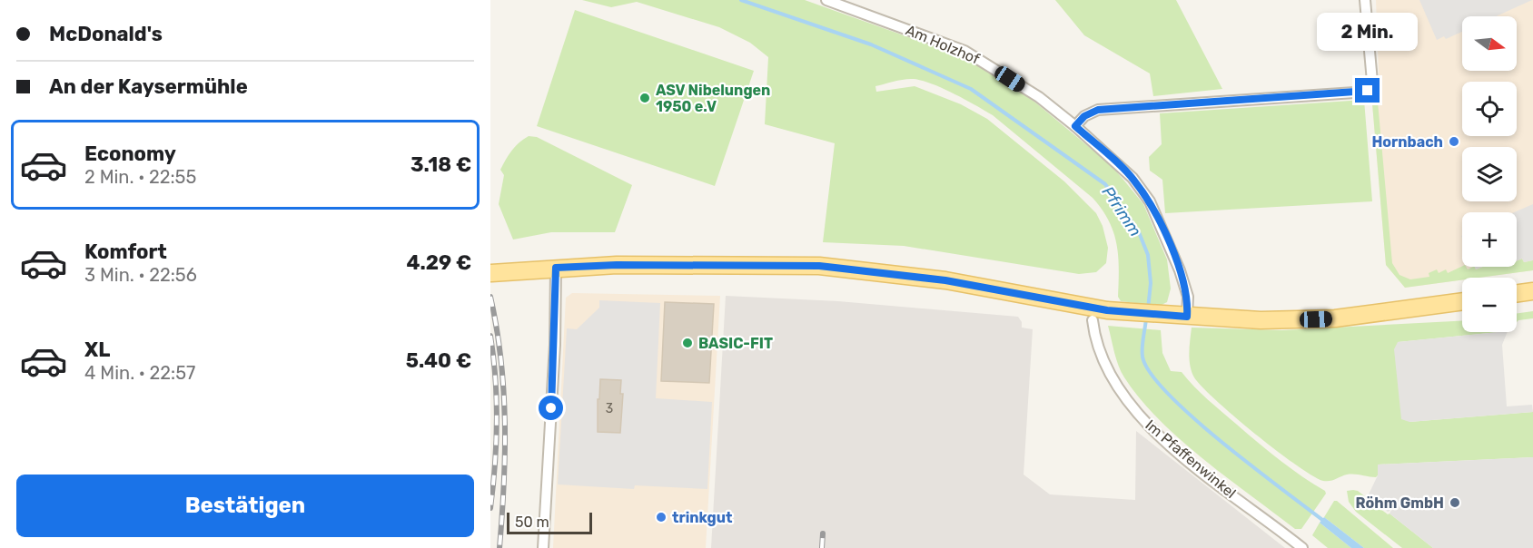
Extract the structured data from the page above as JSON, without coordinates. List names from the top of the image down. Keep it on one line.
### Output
{"streets":{"street":["Am Holzhof","Im Pfaffenwinkel"]},"water":["Pfrimm"],"places":["ASV Nibelungen 1950 e.V","Hornbach","BASIC-FIT","Röhm GmbH","trinkgut"],"house_numbers":["3"],"scale_bar":"50 m","north":"right","page":{"banner":["McDonald's","An der Kaysermühle"],"bubble":"2 Min.","map_buttons":["+","−"],"list":[{"name":"Economy","note":"2 Min. · 22:55","value":"3.18 €"},{"name":"Komfort","note":"3 Min. · 22:56","value":"4.29 €"},{"name":"XL","note":"4 Min. · 22:57","value":"5.40 €"}],"buttons":"Bestätigen","scale":"50 m"}}
